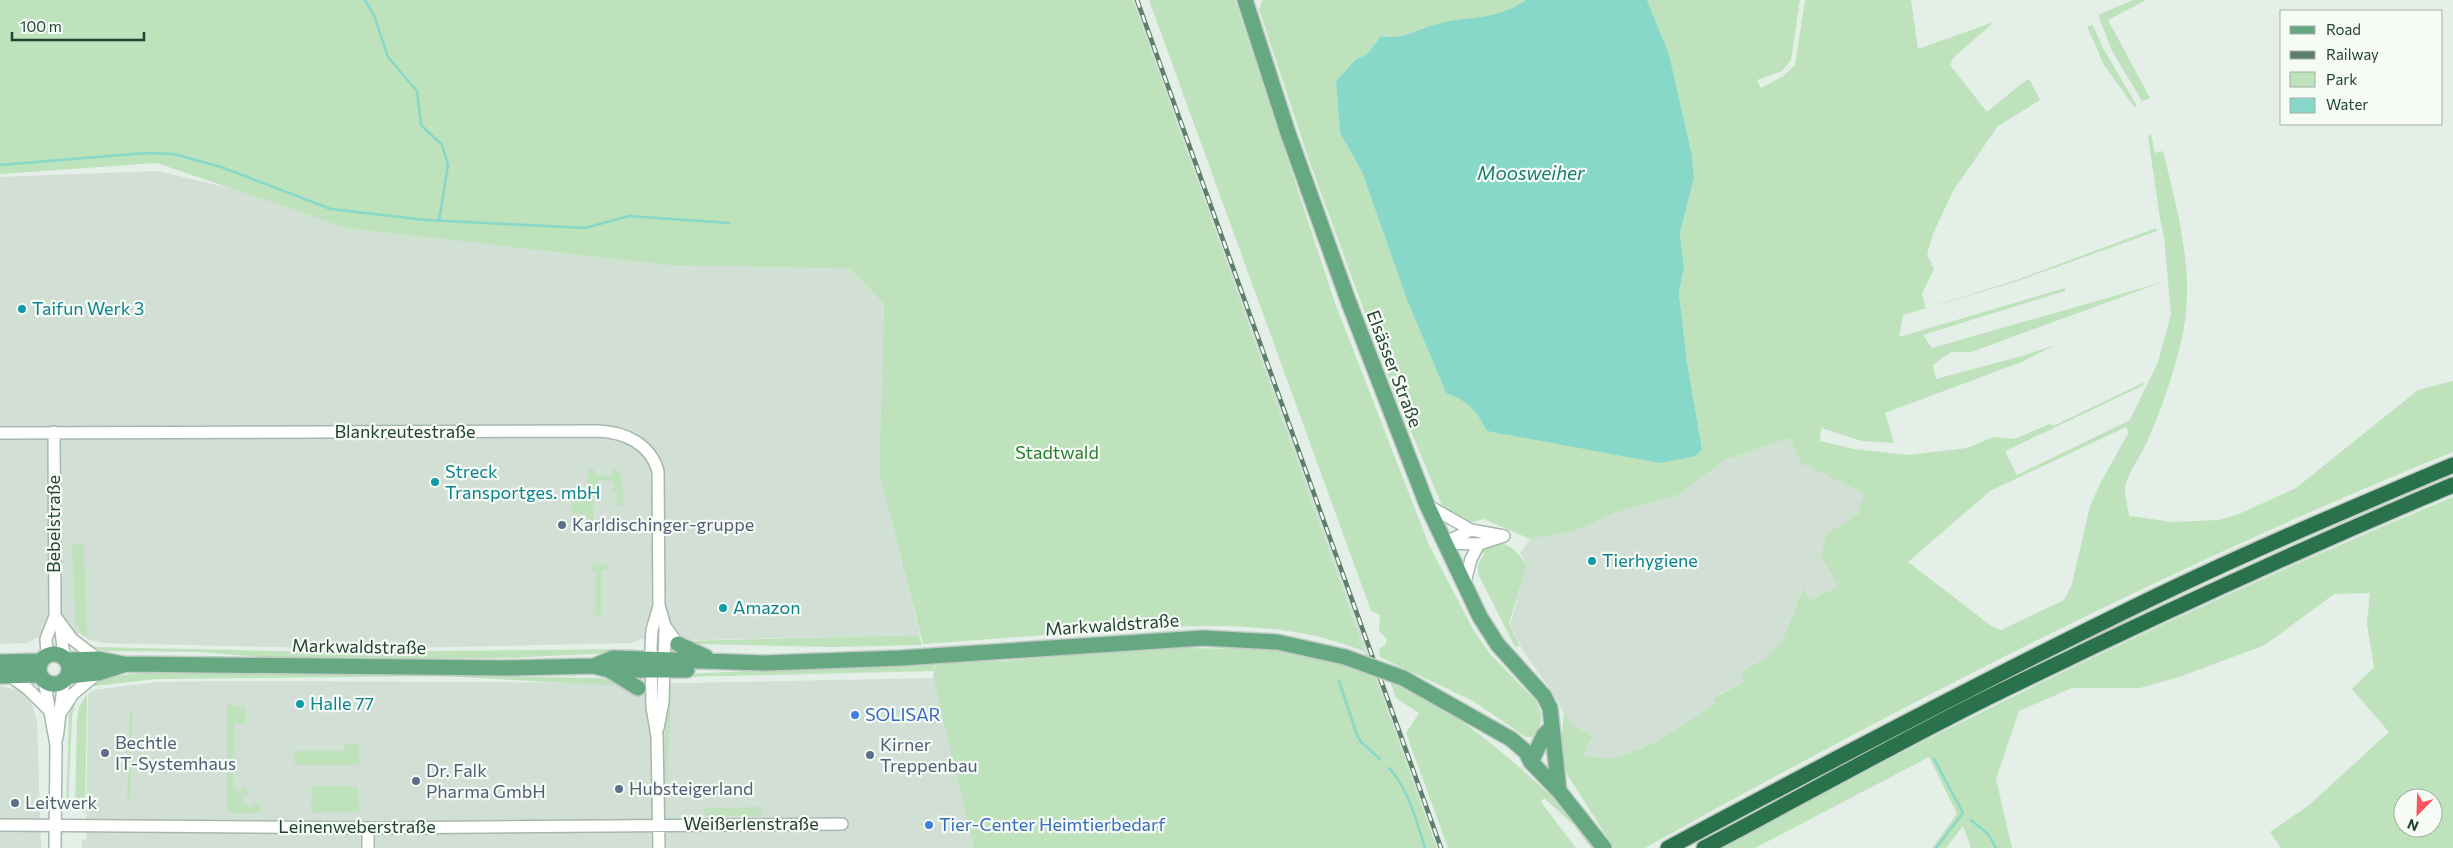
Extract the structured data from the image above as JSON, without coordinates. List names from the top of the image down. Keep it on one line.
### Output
{"streets":{"main road":["Elsässer Straße","Markwaldstraße"],"street":["Blankreutestraße","Bebelstraße","Weißerlenstraße","Leinenweberstraße"]},"crossings":[["Elsässer Straße","Markwaldstraße"],["Blankreutestraße","Bebelstraße"],["Blankreutestraße","Markwaldstraße"],["Blankreutestraße","Weißerlenstraße"],["Bebelstraße","Markwaldstraße"],["Bebelstraße","Leinenweberstraße"],["Markwaldstraße","Weißerlenstraße"],["Weißerlenstraße","Leinenweberstraße"]],"water":["Moosweiher"],"parks":["Stadtwald"],"places":["Taifun Werk 3","Streck Transportges. mbH","Karldischinger-gruppe","Tierhygiene","Amazon","Halle 77","SOLISAR","Bechtle IT-Systemhaus","Kirner Treppenbau","Dr. Falk Pharma GmbH","Hubsteigerland","Leitwerk","Tier-Center Heimtierbedarf"],"legend":["Road","Railway","Park","Water"],"scale_bar":"100 m","north":"bottom left"}
